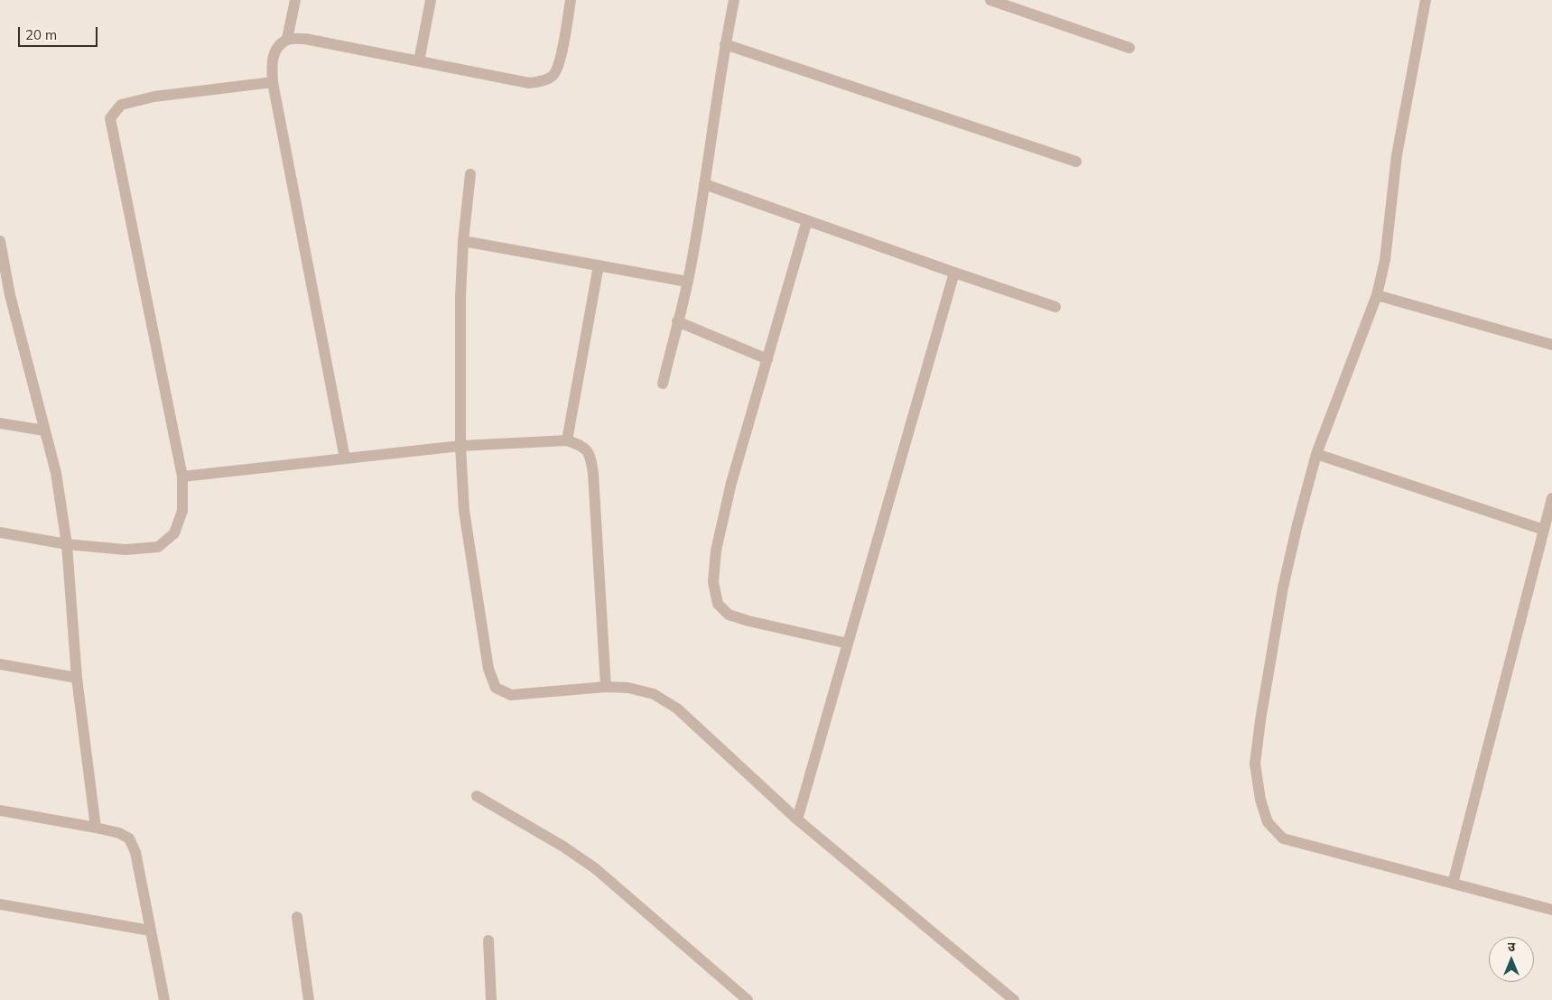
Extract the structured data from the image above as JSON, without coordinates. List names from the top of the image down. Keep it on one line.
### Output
{"scale_bar":"20 m","north":"top"}
